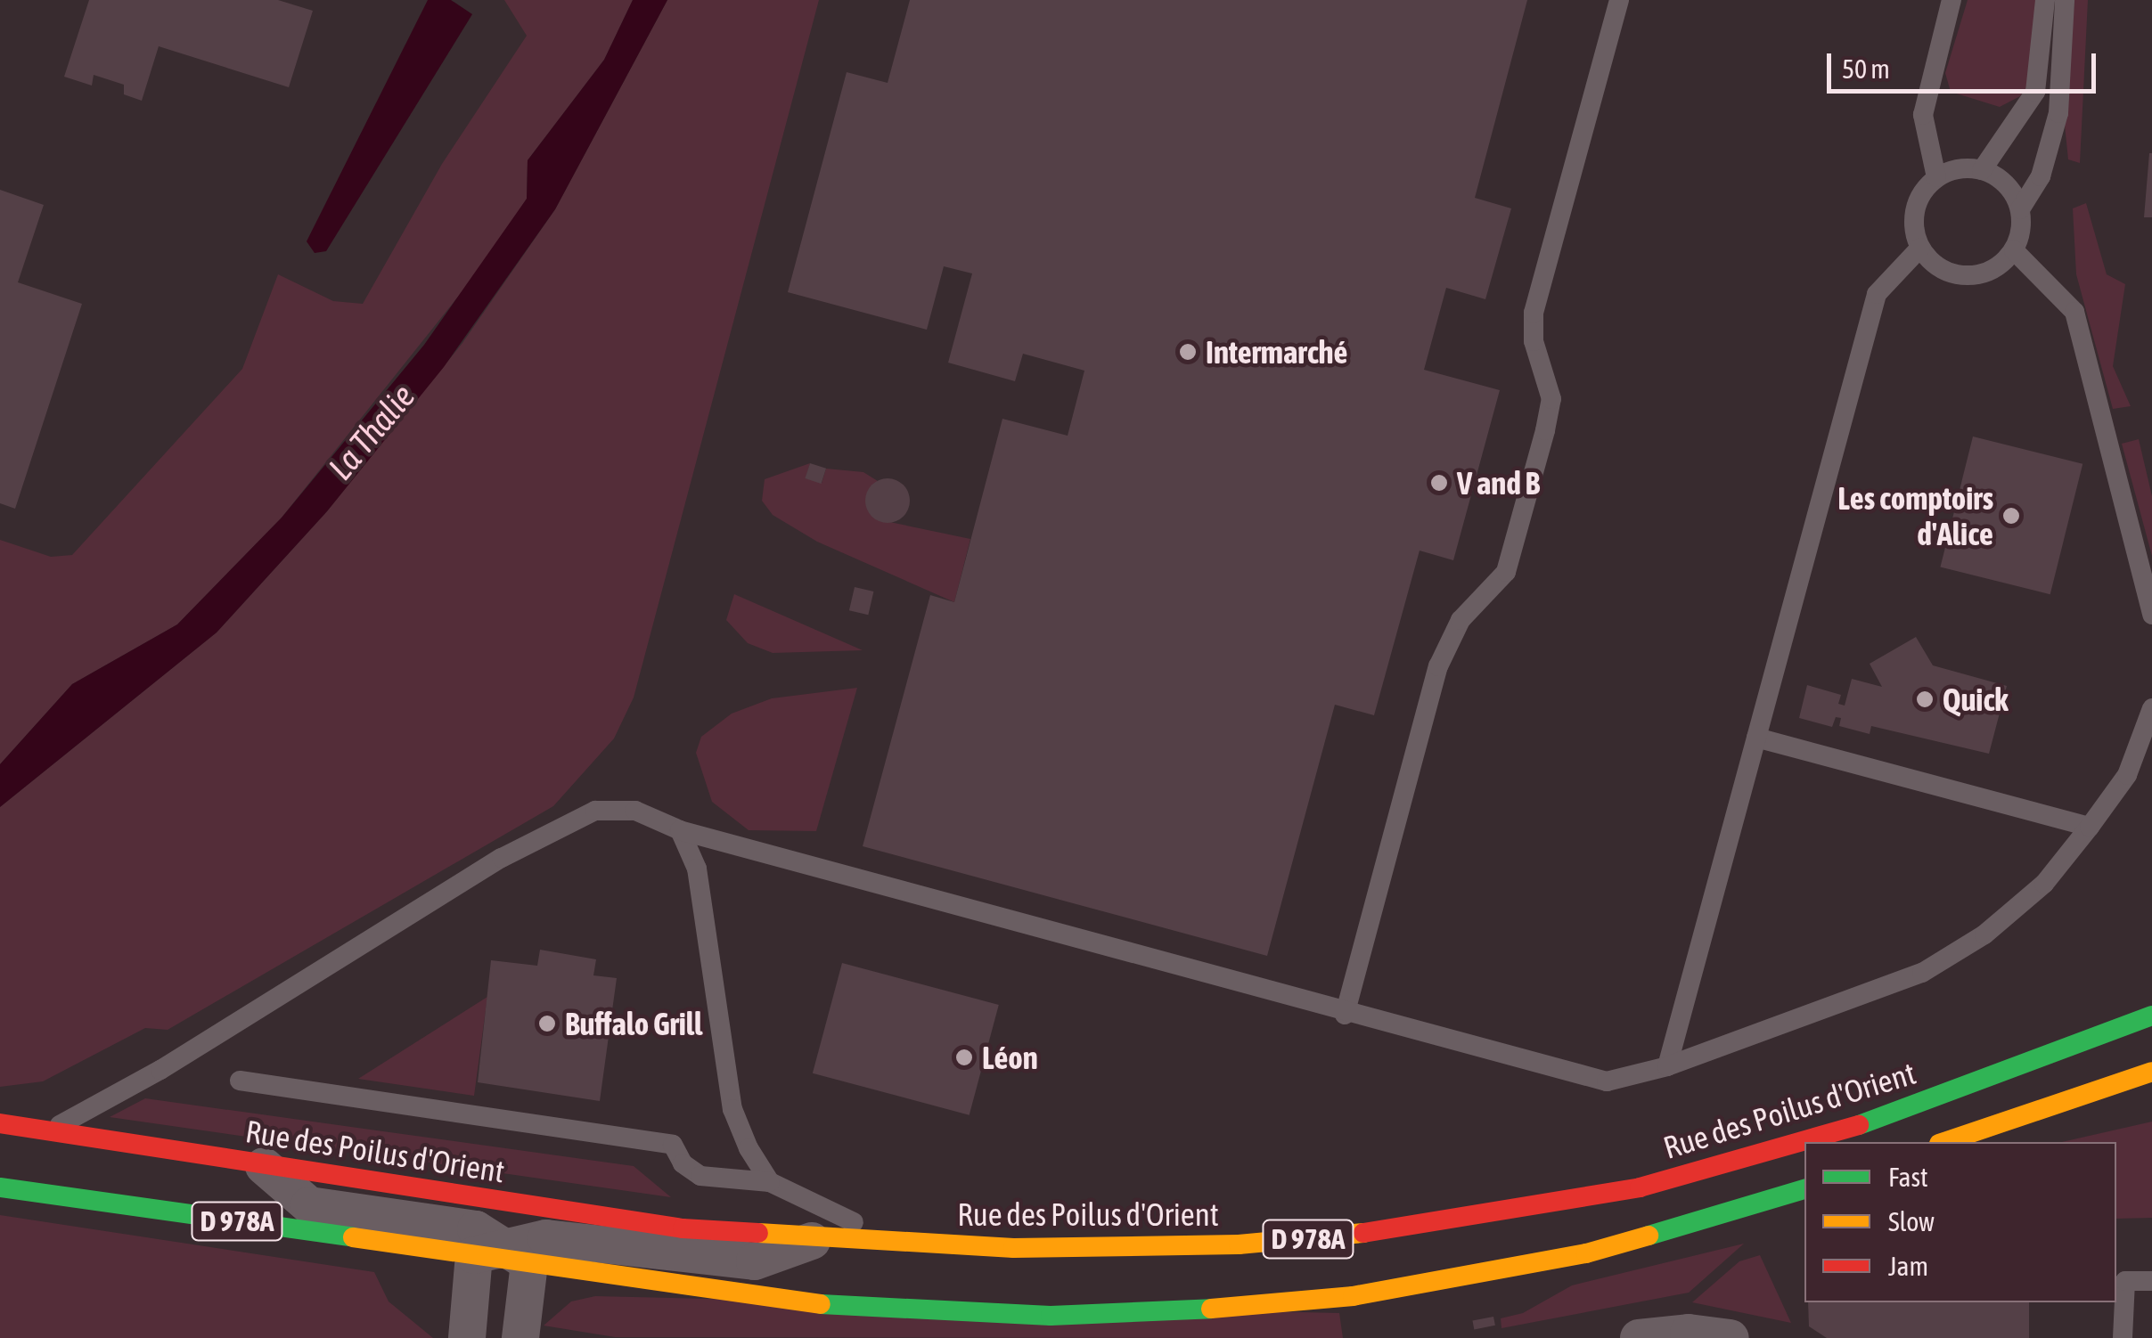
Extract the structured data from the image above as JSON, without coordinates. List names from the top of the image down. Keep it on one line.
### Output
{"streets":{"main road":["Rue des Poilus d'Orient","D 978A"]},"water":["La Thalie"],"places":["Intermarché","V and B","Les comptoirs d'Alice","Quick","Buffalo Grill","Léon"],"legend":["Fast","Slow","Jam"],"scale_bar":"50 m"}
